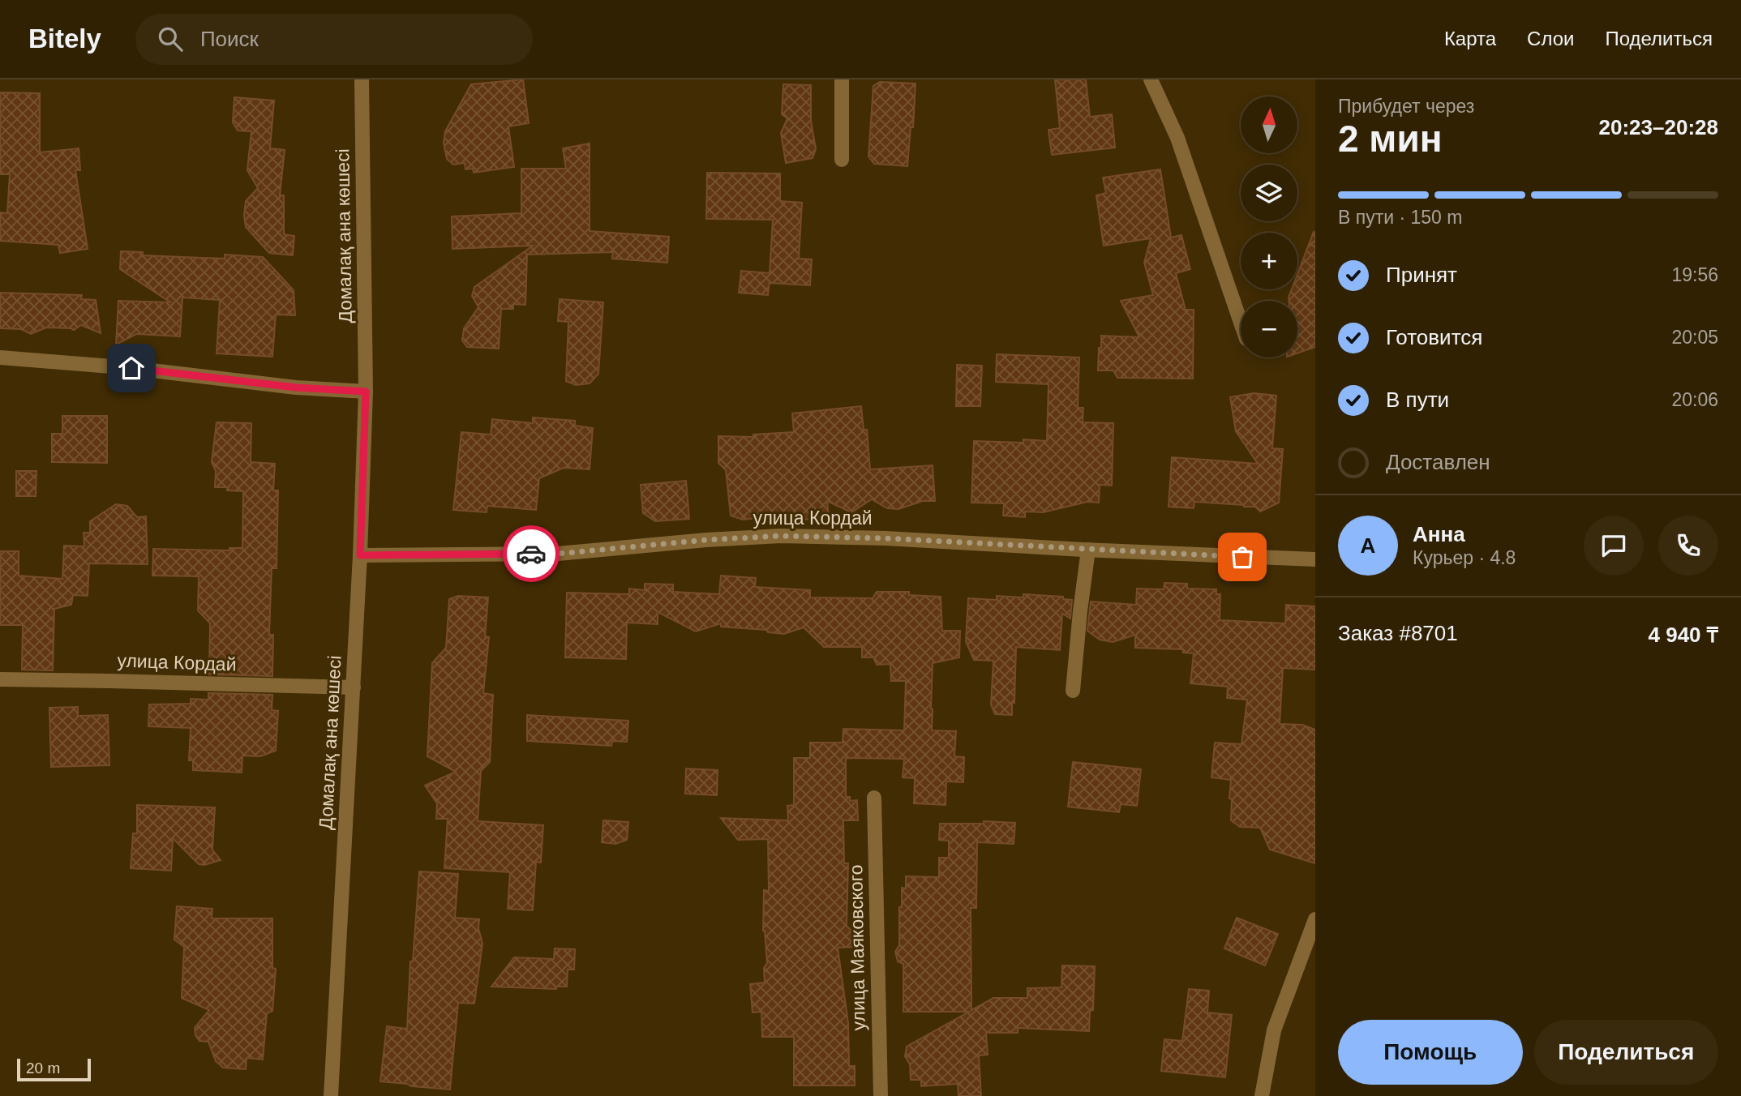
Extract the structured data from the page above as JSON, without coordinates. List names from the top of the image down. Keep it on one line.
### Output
{"streets":{"street":["Домалақ ана көшесі","улица Кордай","улица Маяковского"]},"crossings":[["Домалақ ана көшесі","улица Кордай"]],"scale_bar":"20 m","north":"top","page":{"header":"Bitely","search":"Поиск","nav":["Карта","Слои","Поделиться"],"heading":["2 мин","Прибудет через","20:23–20:28"],"panel":["Анна","Курьер · 4.8","Заказ #8701","4 940 ₸"],"map_buttons":["+","−"],"bar":"В пути · 150 m","list":[["Принят","19:56"],["Готовится","20:05"],["В пути","20:06"],"Доставлен"],"round":"А","buttons":["Помощь","Поделиться"],"scale":"20 m"}}
